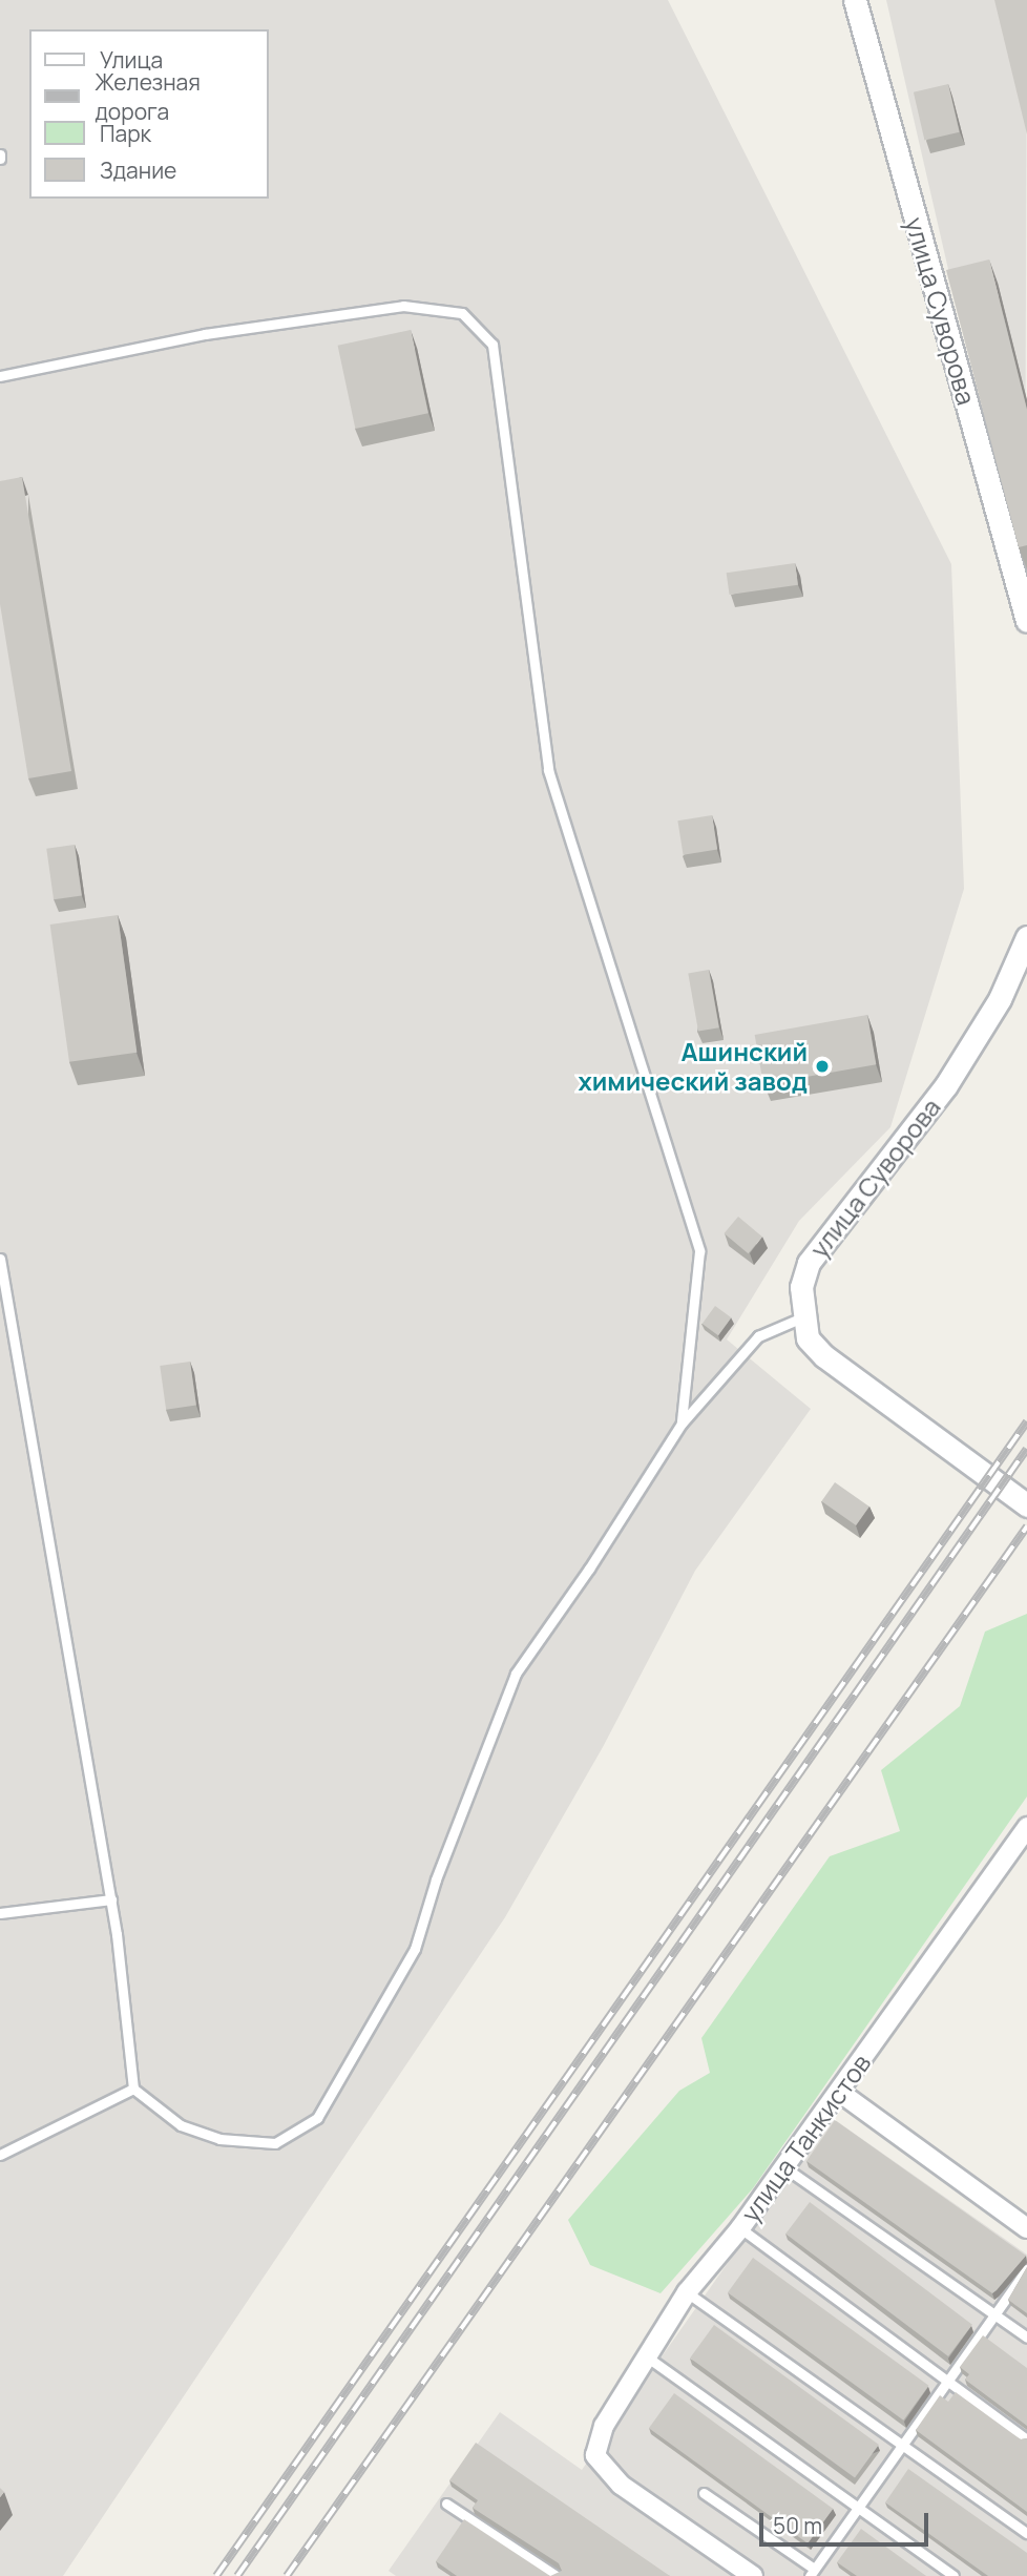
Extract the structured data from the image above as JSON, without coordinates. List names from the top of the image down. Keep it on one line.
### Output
{"streets":{"street":["улица Суворова","улица Танкистов"]},"places":["Ашинский химический завод"],"legend":["Улица","Железная дорога","Парк","Здание"],"scale_bar":"50 m"}
